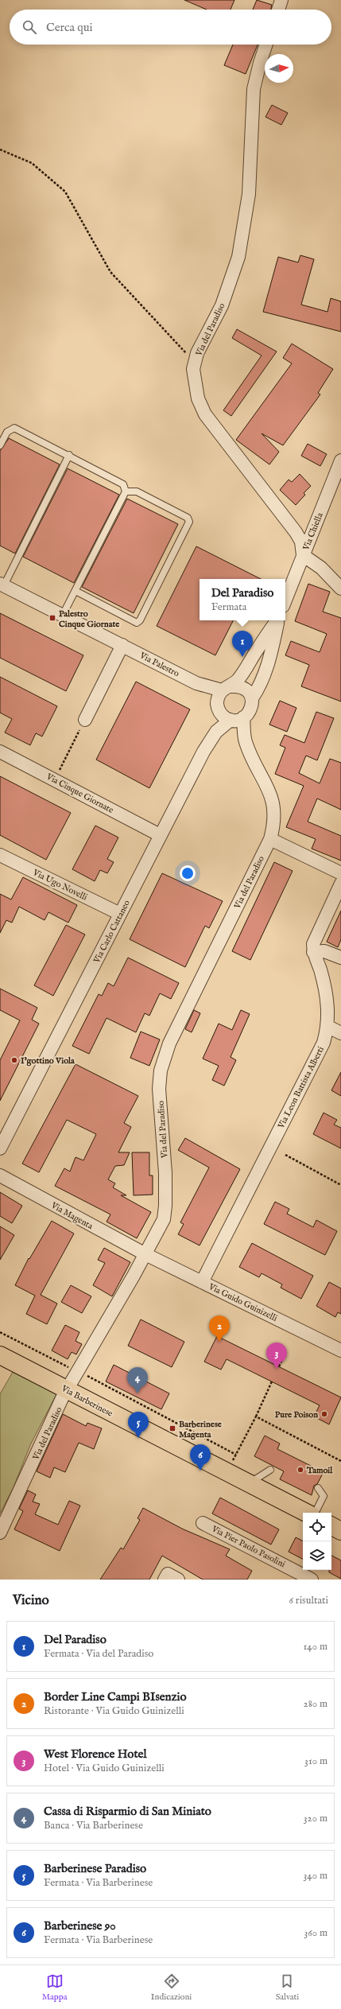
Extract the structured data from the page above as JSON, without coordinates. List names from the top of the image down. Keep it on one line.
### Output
{"streets":{"main road":["Via Barberinese"],"street":["Via del Paradiso","Via Chiella","Via Palestro","Via Cinque Giornate","Via Ugo Novelli","Via Carlo Cattaneo","Via Leon Battista Alberti","Via Magenta","Via Guido Guinizelli","Via Pier Paolo Pasolini"]},"crossings":[["Via del Paradiso","Via Chiella"],["Via del Paradiso","Via Palestro"],["Via del Paradiso","Via Carlo Cattaneo"],["Via del Paradiso","Via Magenta"],["Via del Paradiso","Via Guido Guinizelli"],["Via del Paradiso","Via Barberinese"],["Via Palestro","Via Carlo Cattaneo"],["Via Cinque Giornate","Via Carlo Cattaneo"],["Via Ugo Novelli","Via Carlo Cattaneo"],["Via Leon Battista Alberti","Via Guido Guinizelli"],["Via Magenta","Via Guido Guinizelli"]],"places":{"transit":["Palestro Cinque Giornate","Barberinese Magenta"],"other":["I'gottino Viola","Pure Poison","Tamoil"]},"north":"right","page":{"search":"Cerca qui","popup":["Del Paradiso","Fermata"],"pins":["1","2","3","4","5","6"],"heading":["Vicino","6 risultati"],"list":[{"mark":"1","name":"Del Paradiso","note":"Fermata · Via del Paradiso","value":"140 m"},{"mark":"2","name":"Border Line Campi BIsenzio","note":"Ristorante · Via Guido Guinizelli","value":"280 m"},{"mark":"3","name":"West Florence Hotel","note":"Hotel · Via Guido Guinizelli","value":"310 m"},{"mark":"4","name":"Cassa di Risparmio di San Miniato","note":"Banca · Via Barberinese","value":"320 m"},{"mark":"5","name":"Barberinese Paradiso","note":"Fermata · Via Barberinese","value":"340 m"},{"mark":"6","name":"Barberinese 90","note":"Fermata · Via Barberinese","value":"360 m"}],"nav":["Mappa","Indicazioni","Salvati"]}}
